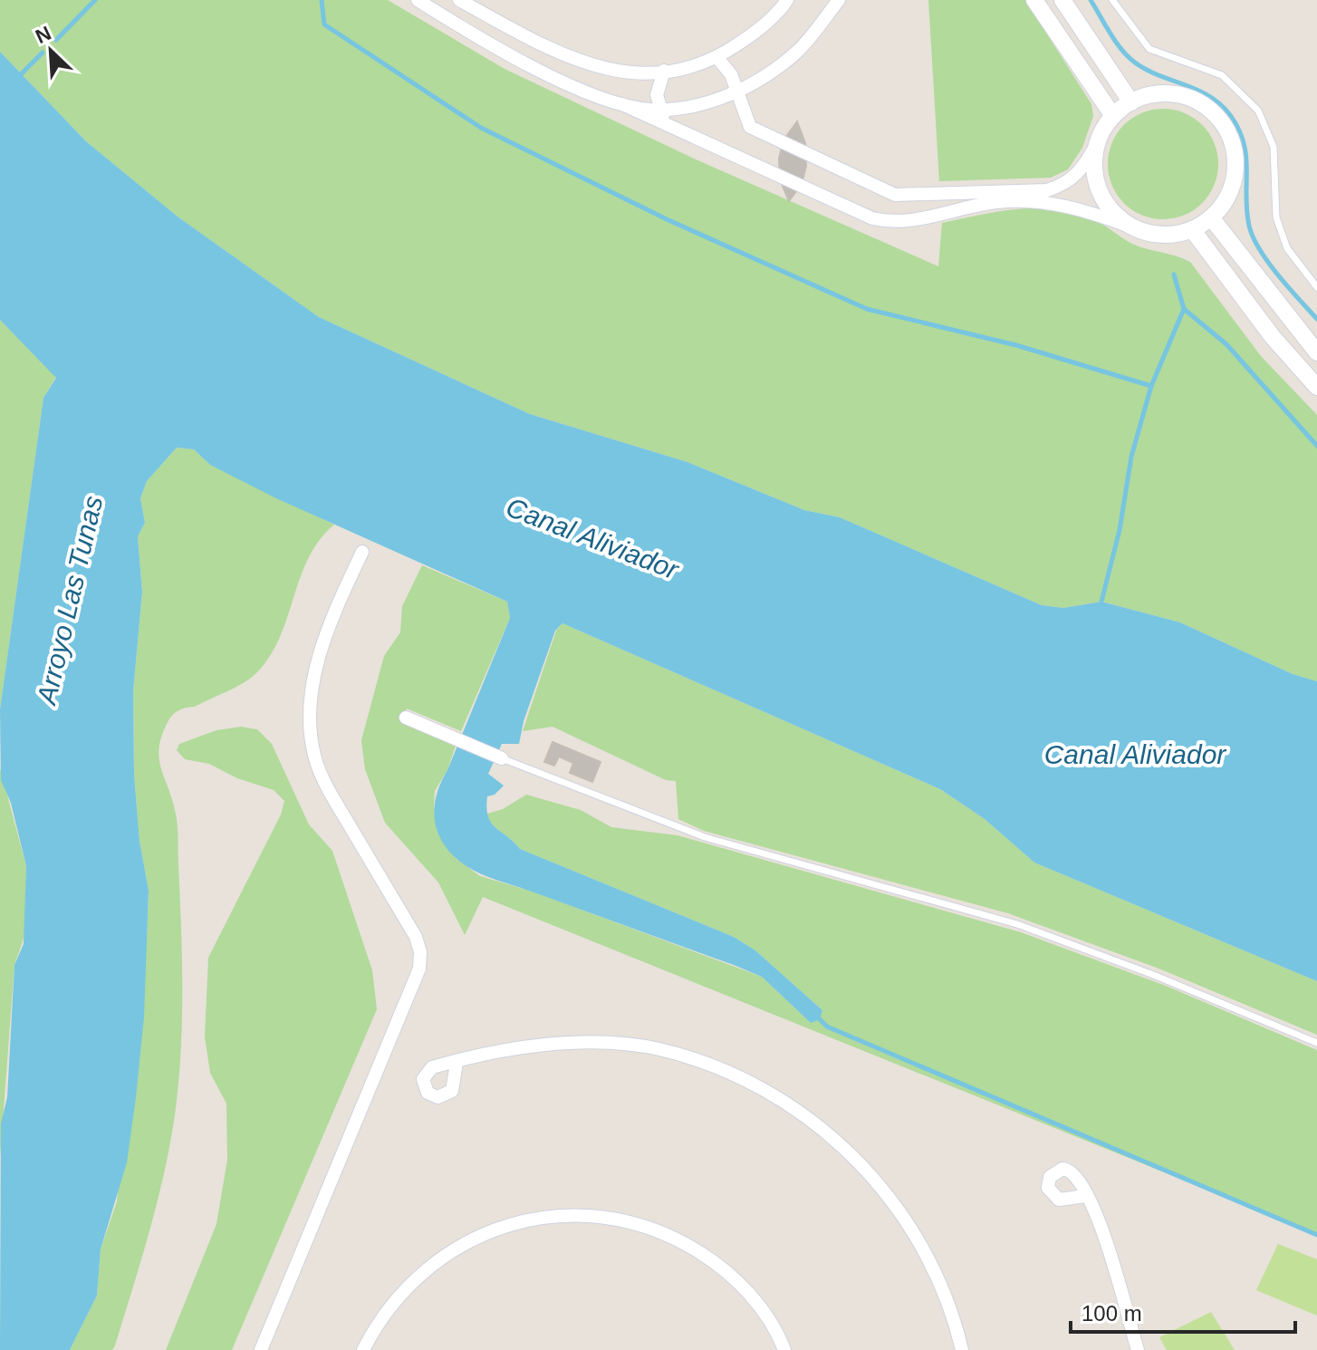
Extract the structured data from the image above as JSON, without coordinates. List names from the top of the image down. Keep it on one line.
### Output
{"water":["Canal Aliviador","Arroyo Las Tunas"],"scale_bar":"100 m","north":"top left"}
